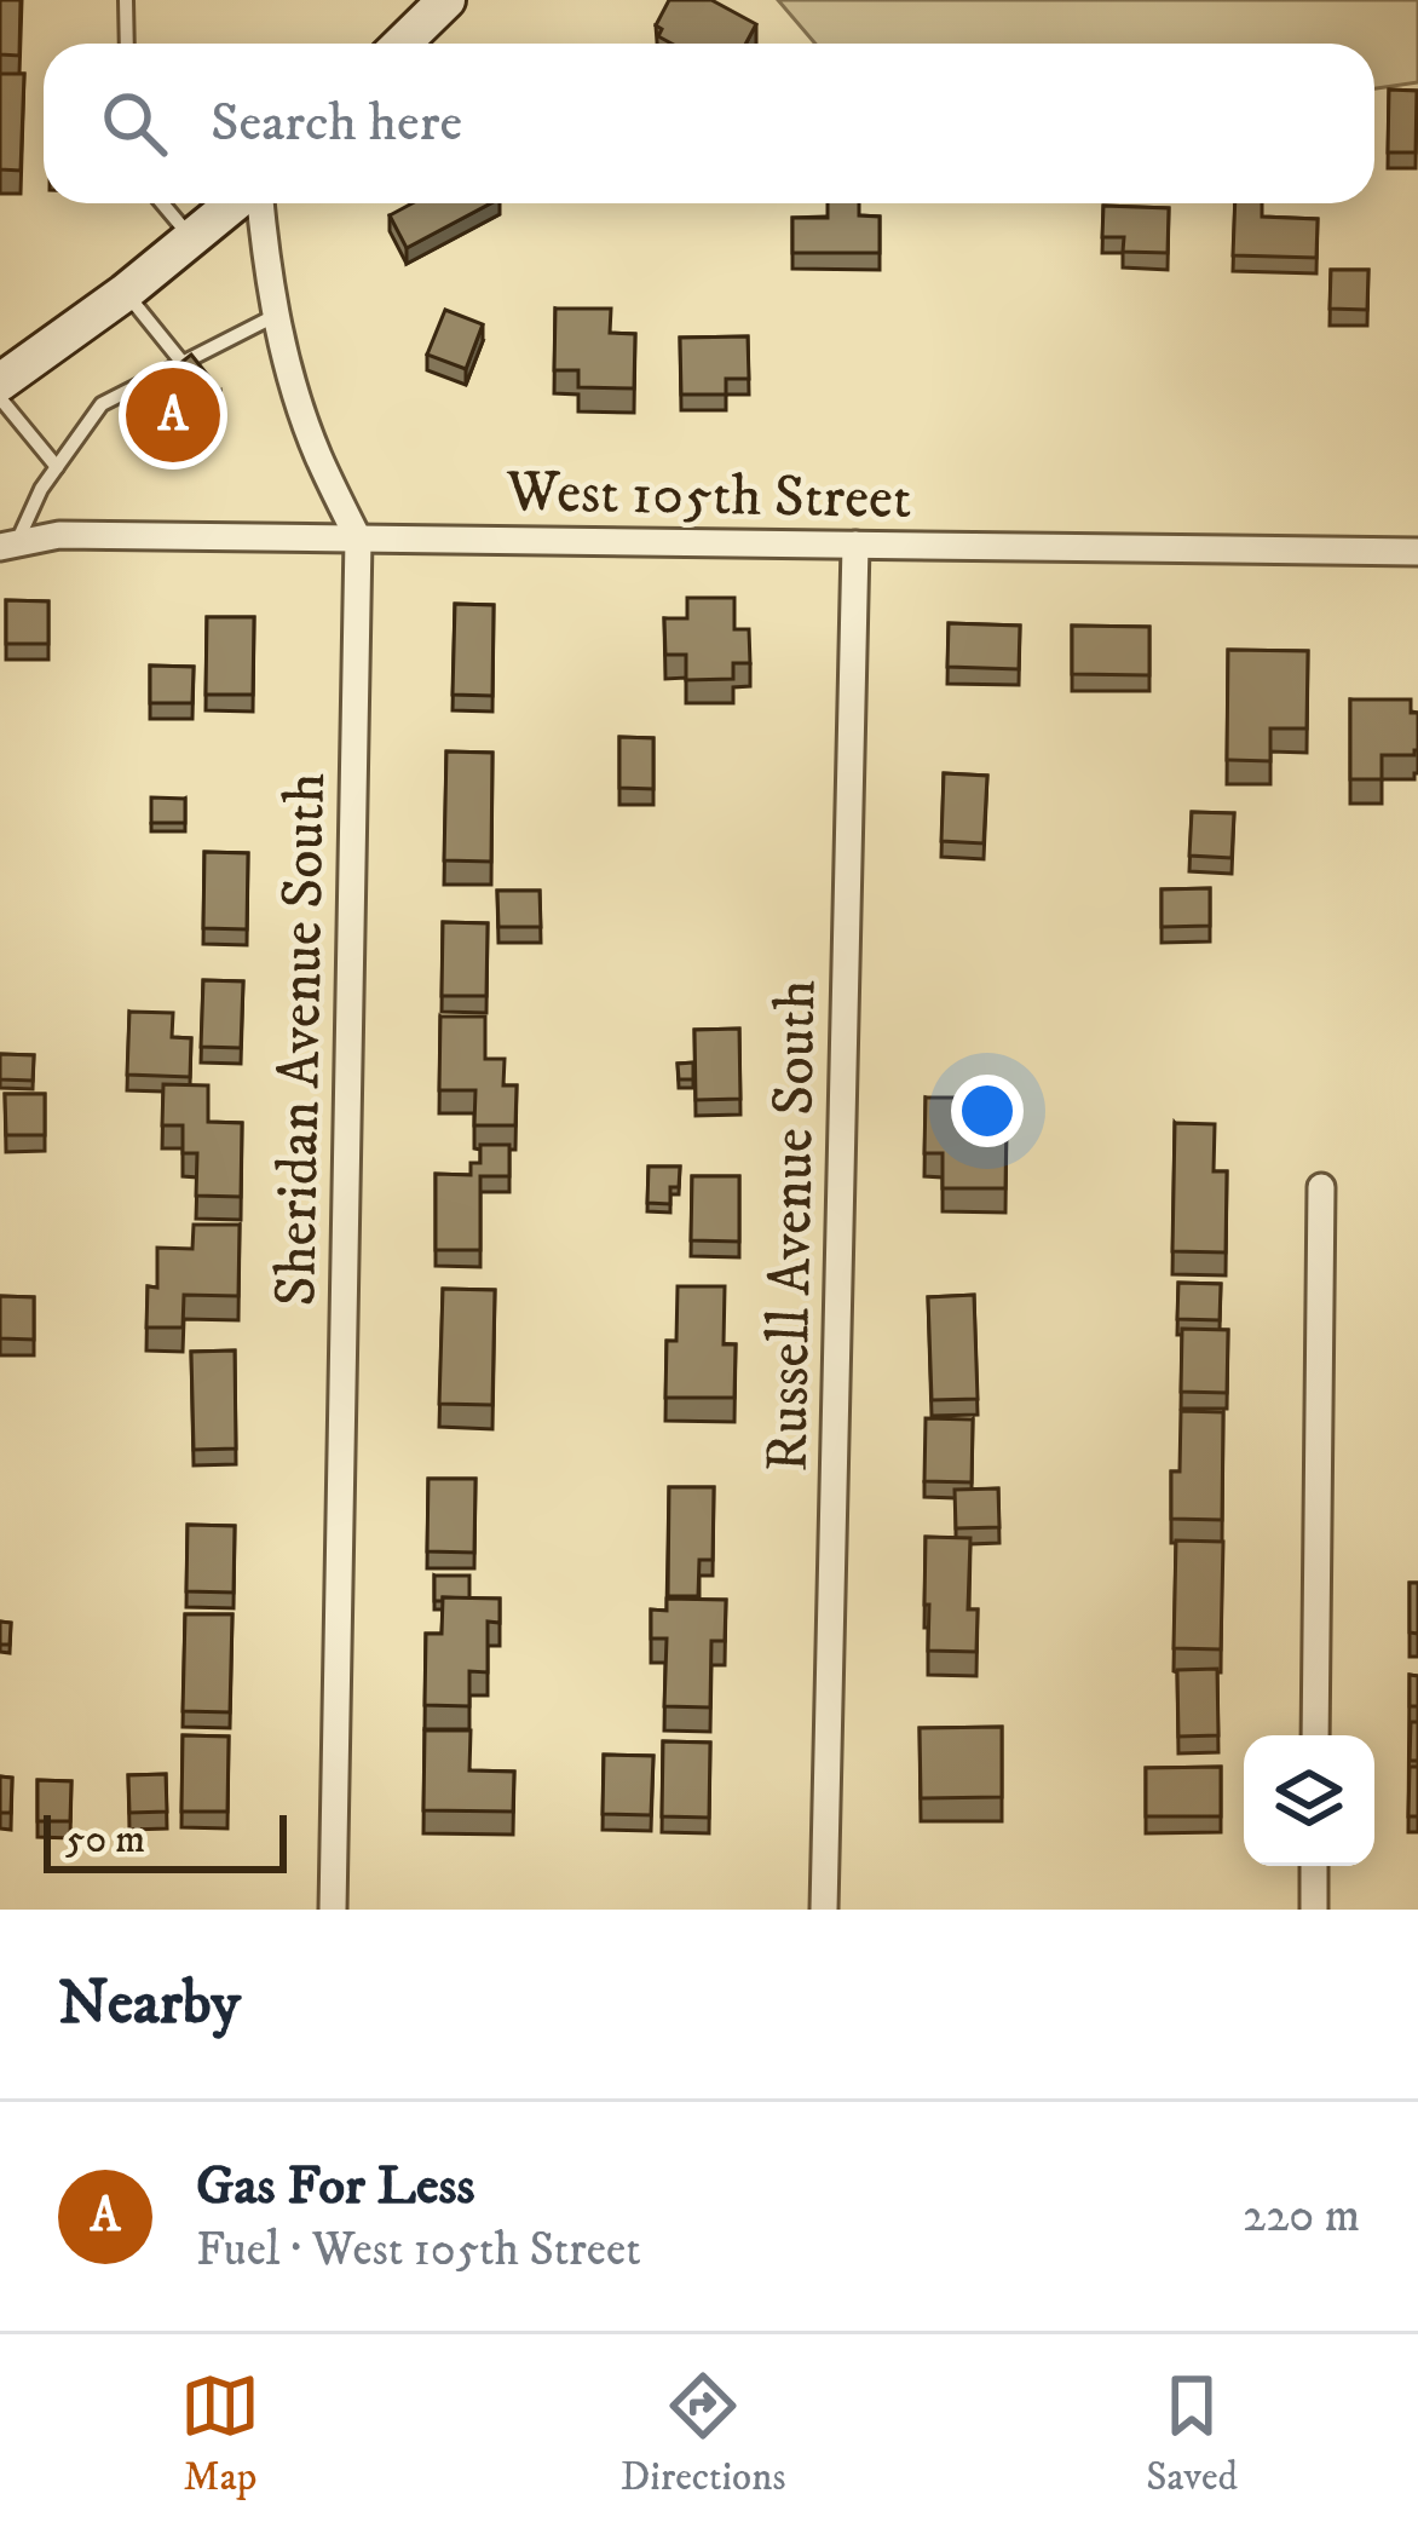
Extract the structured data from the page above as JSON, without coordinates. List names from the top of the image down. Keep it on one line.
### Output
{"streets":{"street":["West 105th Street","Sheridan Avenue South","Russell Avenue South"]},"crossings":[["West 105th Street","Sheridan Avenue South"],["West 105th Street","Russell Avenue South"]],"scale_bar":"50 m","page":{"search":"Search here","pins":"A","scale":"50 m","heading":"Nearby","list":[{"mark":"A","name":"Gas For Less","note":"Fuel · West 105th Street","value":"220 m"}],"nav":["Map","Directions","Saved"]}}
